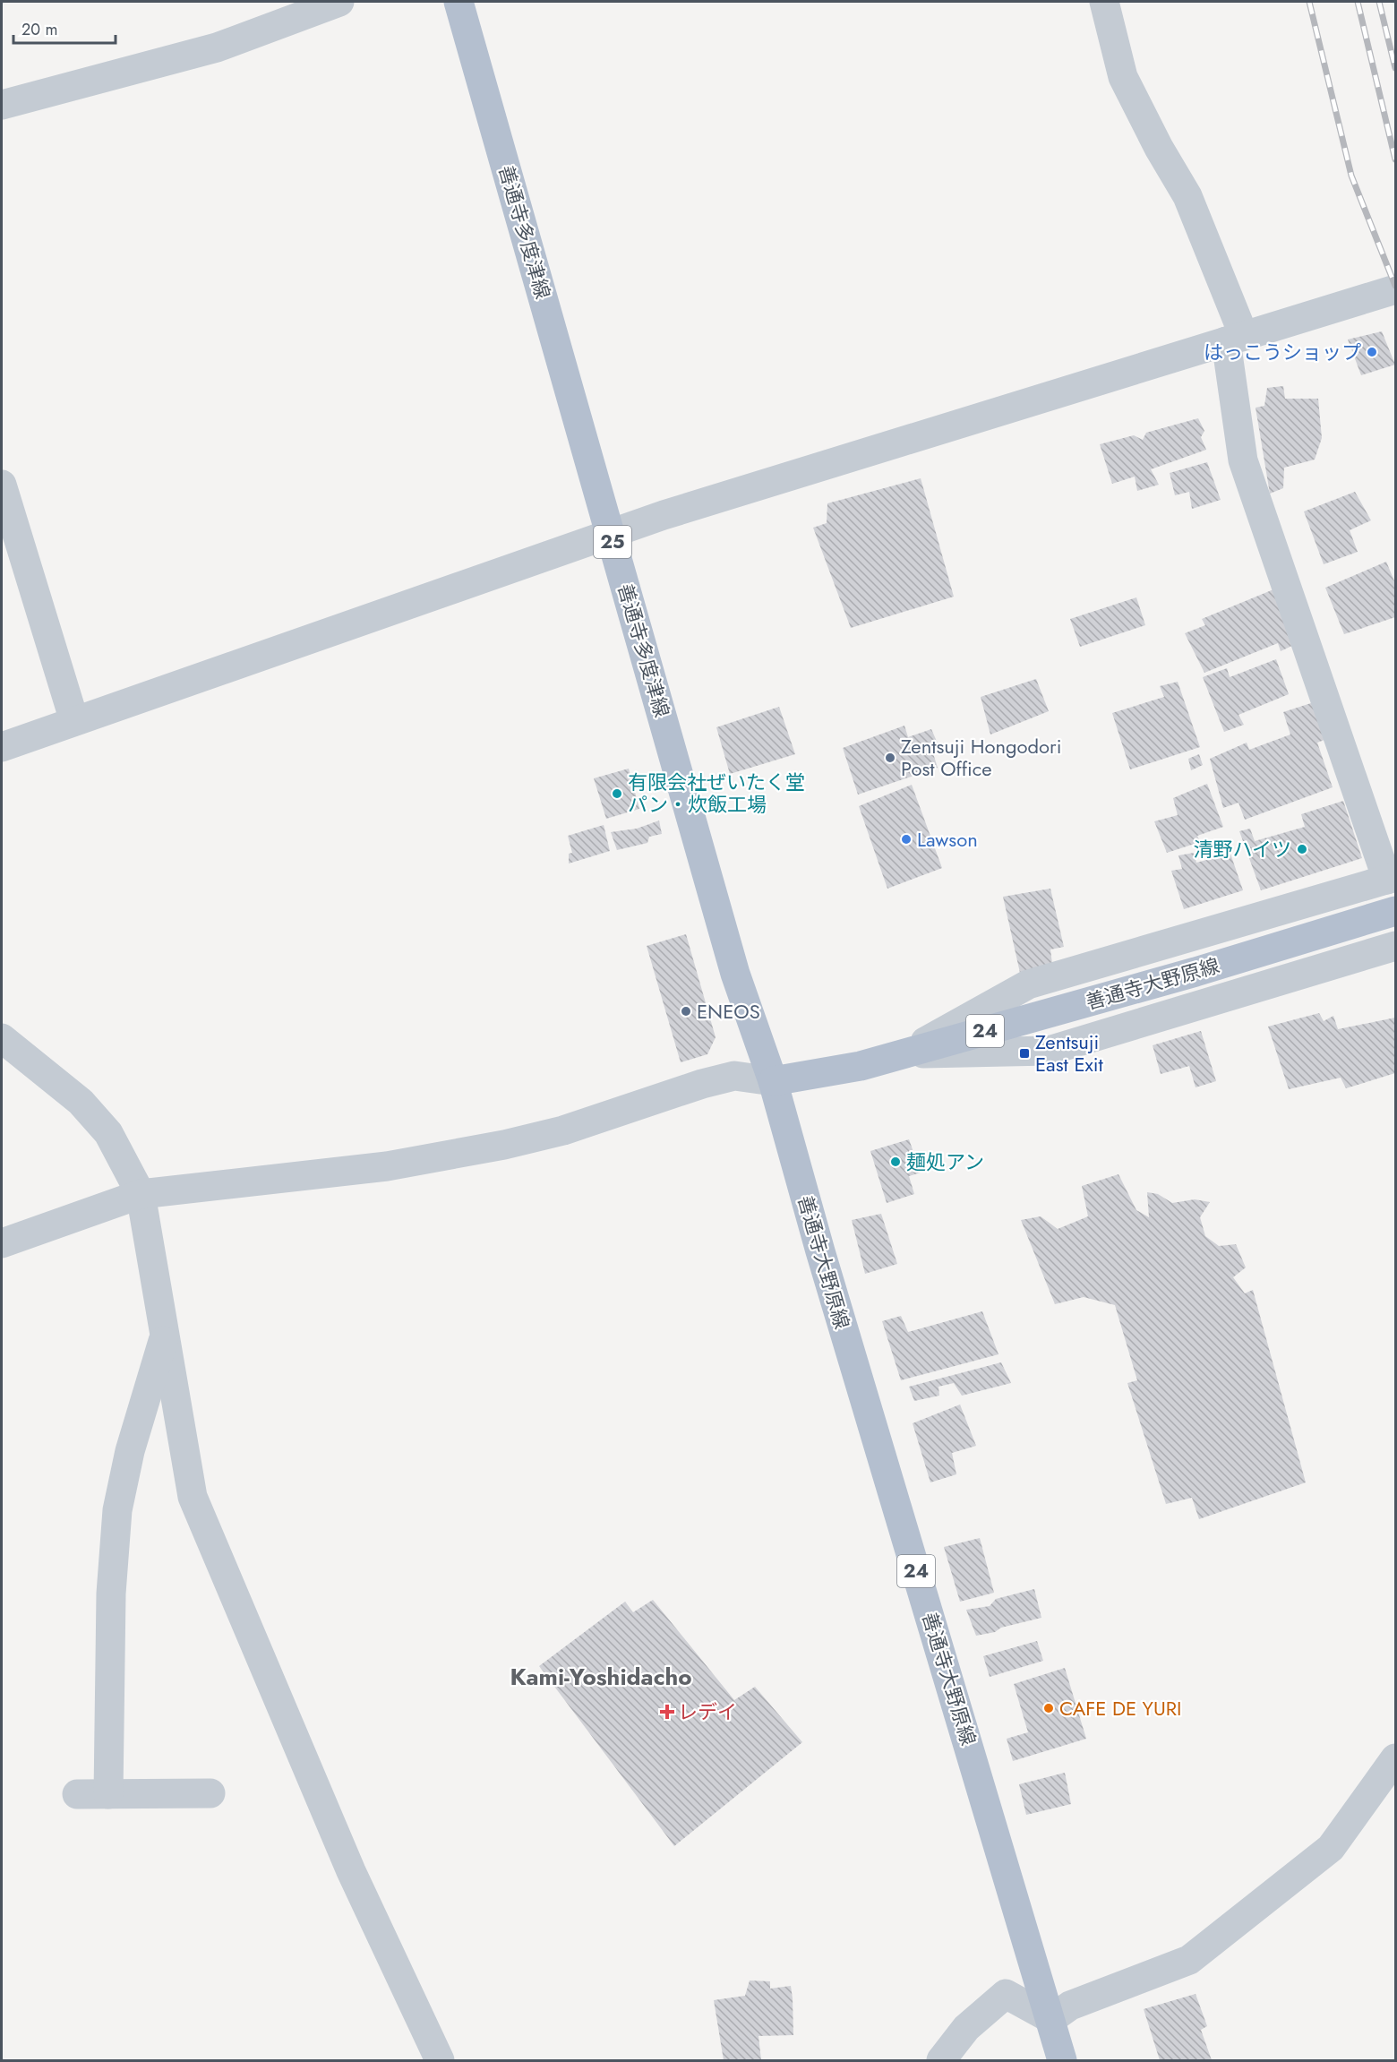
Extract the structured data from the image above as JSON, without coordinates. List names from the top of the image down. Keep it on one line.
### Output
{"streets":{"main road":["善通寺多度津線","25","善通寺大野原線","24"]},"crossings":[["善通寺多度津線","善通寺大野原線"]],"districts":["Kami-Yoshidacho"],"places":{"other":["はっこうショップ","Zentsuji Hongodori Post Office","有限会社ぜいたく堂 パン・炊飯工場","Lawson","清野ハイツ","ENEOS","麺処アン","CAFE DE YURI"],"transit":["Zentsuji East Exit"],"health":["レデイ"]},"scale_bar":"20 m"}
